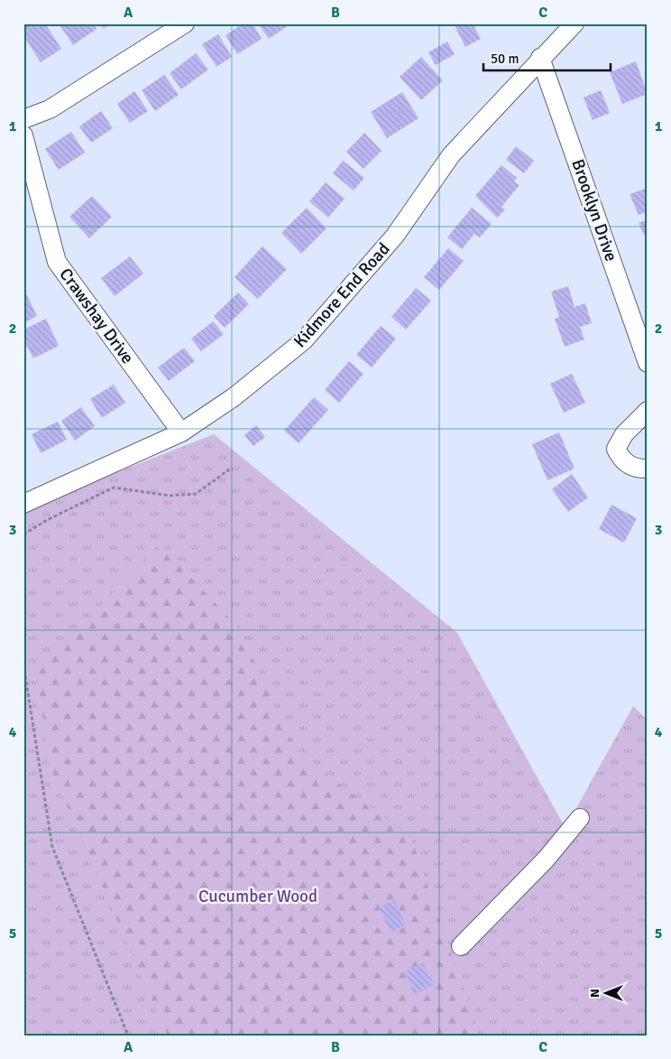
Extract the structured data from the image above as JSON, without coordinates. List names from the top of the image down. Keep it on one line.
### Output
{"streets":{"street":["Brooklyn Drive","Kidmore End Road","Crawshay Drive"]},"crossings":[["Brooklyn Drive","Kidmore End Road"],["Kidmore End Road","Crawshay Drive"]],"parks":["Cucumber Wood"],"scale_bar":"50 m","north":"left","grid":{"columns":["A","B","C"],"rows":["1","2","3","4","5"]}}
